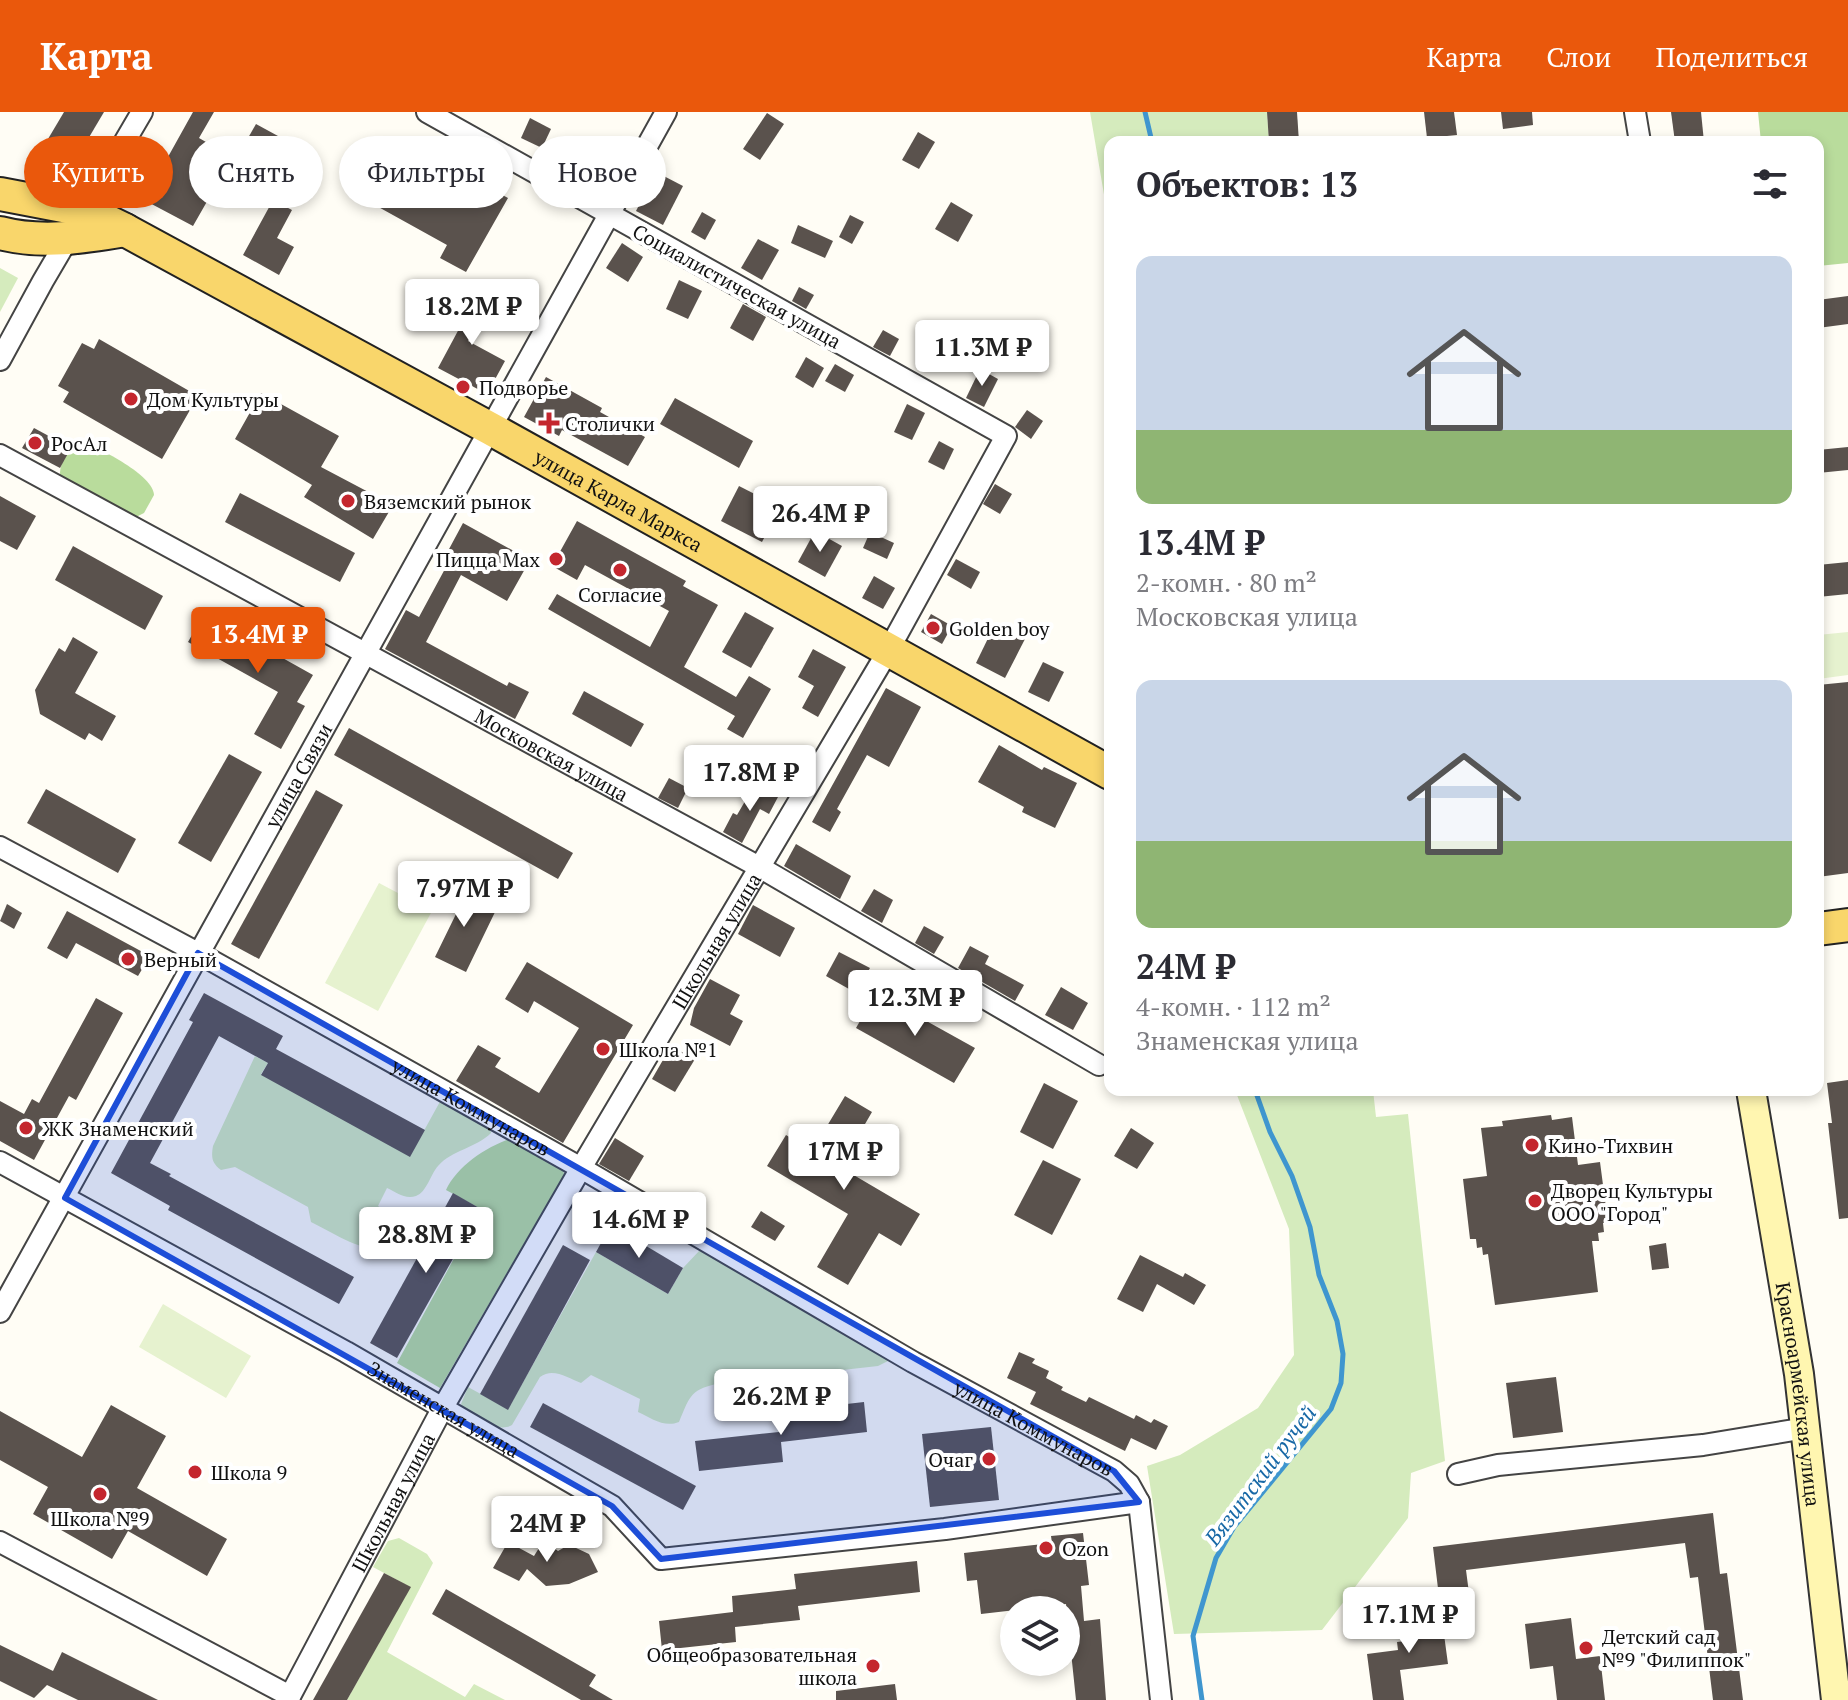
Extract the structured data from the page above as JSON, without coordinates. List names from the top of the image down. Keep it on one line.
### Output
{"streets":{"main road":["улица Карла Маркса"],"street":["Социалистическая улица","Московская улица","улица Связи","Школьная улица","улица Коммунаров","Красноармейская улица","Знаменская улица"]},"crossings":[["Социалистическая улица","улица Связи"],["Социалистическая улица","Школьная улица"],["улица Карла Маркса","улица Связи"],["улица Карла Маркса","Школьная улица"],["Московская улица","улица Связи"],["Московская улица","Школьная улица"],["улица Связи","улица Коммунаров"],["улица Связи","Знаменская улица"],["Школьная улица","улица Коммунаров"],["Школьная улица","Знаменская улица"],["улица Коммунаров","Знаменская улица"]],"water":["Вязитский ручей"],"places":{"other":["Подворье","Дом Культуры","РосАл","Вяземский рынок","Пицца Max","Согласие","Golden boy","Верный","Школа №1","ЖК Знаменский","Кино-Тихвин","Дворец Культуры ООО \"Город\"","Очаг","Школа 9","Школа №9","Ozon","Детский сад №9 \"Филиппок\"","Общеобразовательная школа"],"health":["Столички"]},"page":{"header":"Карта","nav":["Карта","Слои","Поделиться"],"chip":["Купить","Снять","Фильтры","Новое"],"heading":"Объектов: 13","list":[{"name":"13.4M ₽","note":"2-комн. · 80 m² · Московская улица"},{"name":"24M ₽","note":"4-комн. · 112 m² · Знаменская улица"}],"price":["18.2M ₽","11.3M ₽","26.4M ₽","13.4M ₽","17.8M ₽","7.97M ₽","12.3M ₽","17M ₽","14.6M ₽","28.8M ₽","26.2M ₽","24M ₽","17.1M ₽"]}}
